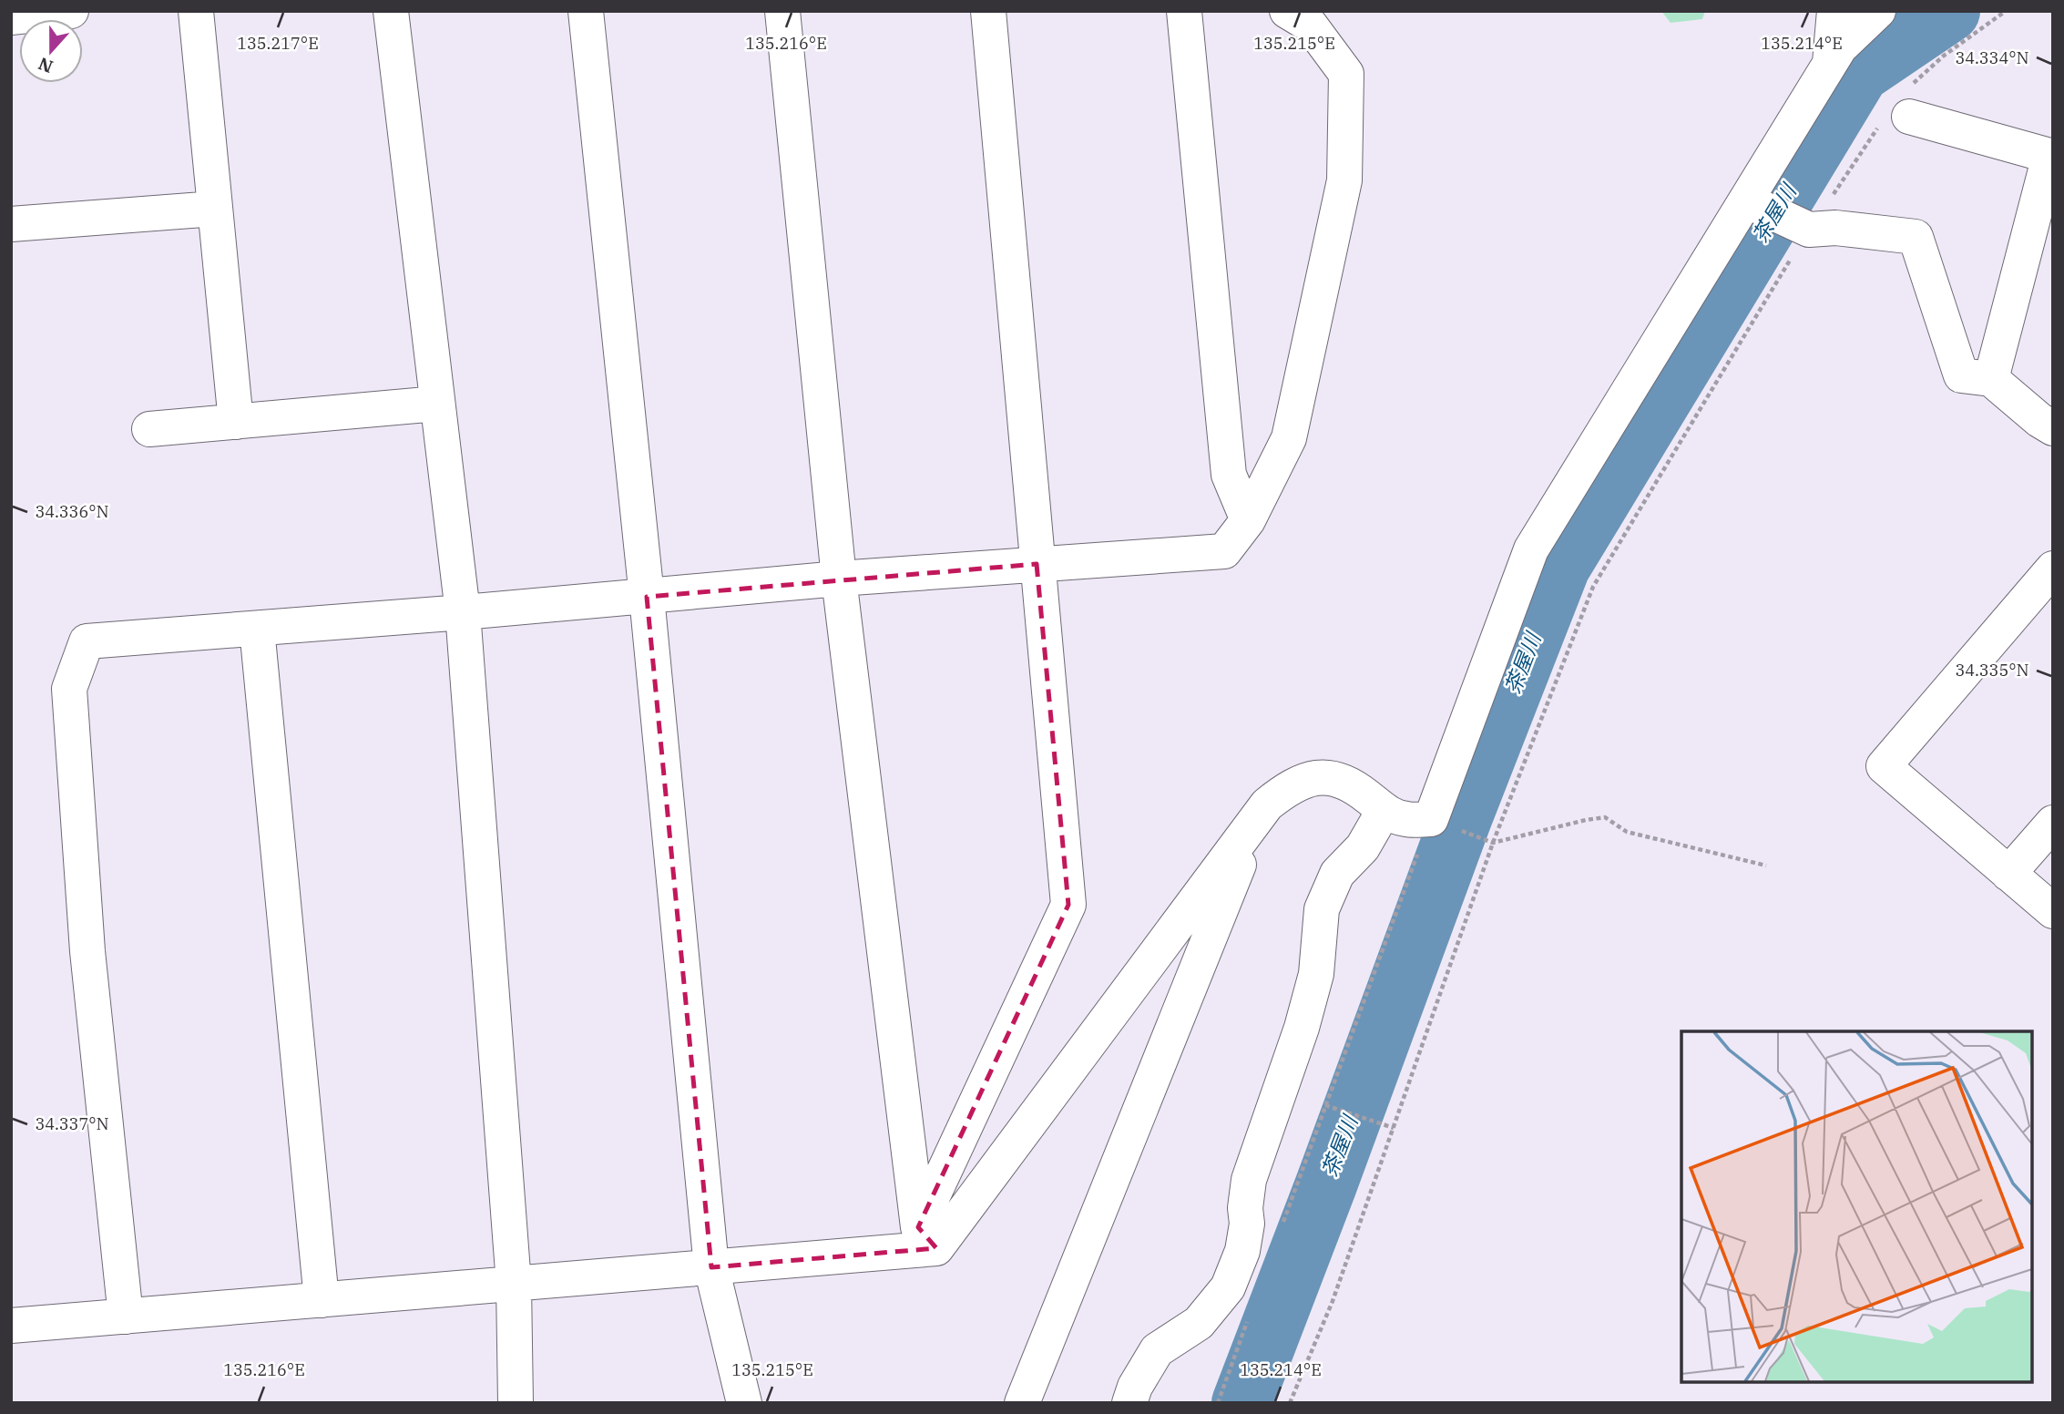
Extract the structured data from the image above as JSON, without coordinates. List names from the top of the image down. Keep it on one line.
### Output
{"water":["茶屋川"],"north":"bottom","coordinates":["135.217°E","135.216°E","135.215°E","135.214°E","34.334°N","34.336°N","34.335°N","34.337°N"]}
